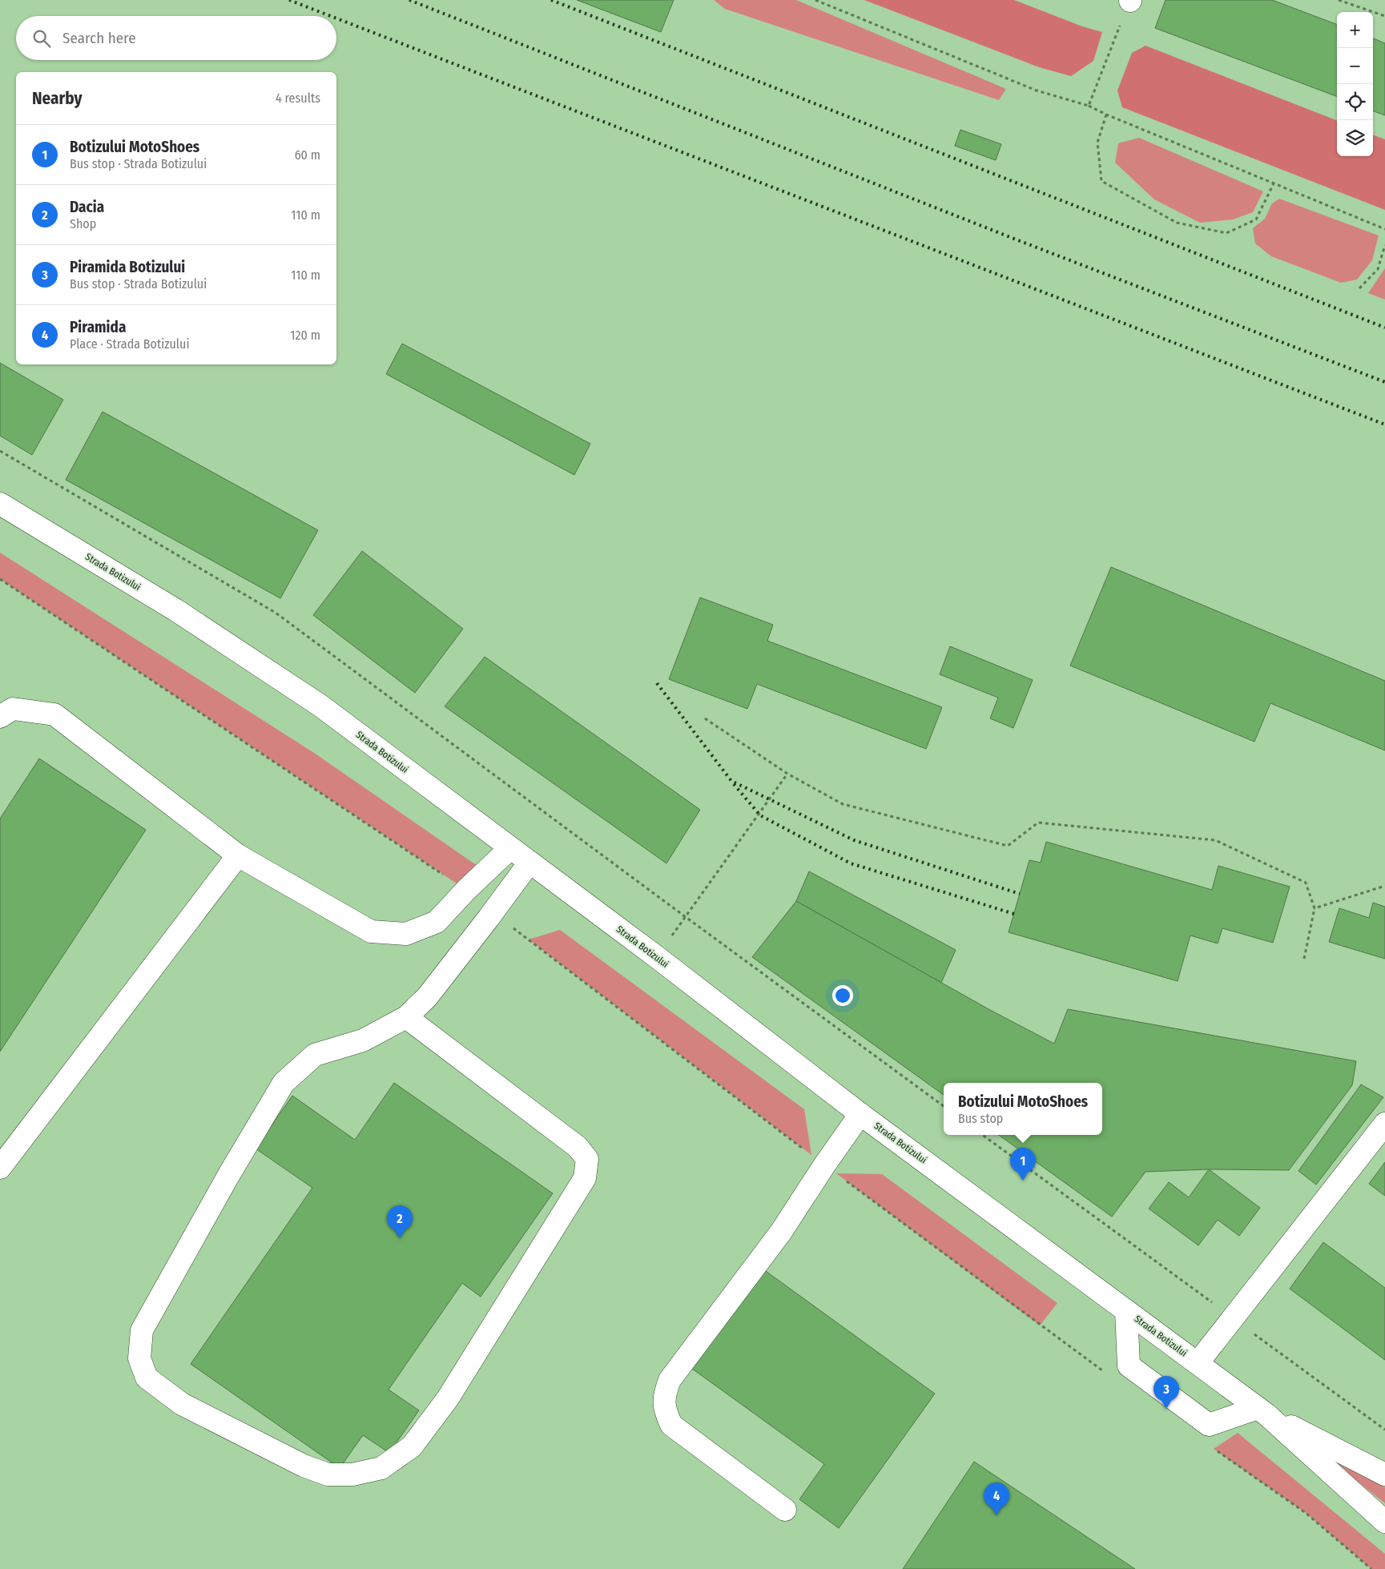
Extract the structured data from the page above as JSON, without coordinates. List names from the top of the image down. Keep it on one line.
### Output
{"streets":{"main road":["Strada Botizului"]},"page":{"map_buttons":["+","−"],"search":"Search here","heading":["Nearby","4 results"],"list":[{"mark":"1","name":"Botizului MotoShoes","note":"Bus stop · Strada Botizului","value":"60 m"},{"mark":"2","name":"Dacia","note":"Shop","value":"110 m"},{"mark":"3","name":"Piramida Botizului","note":"Bus stop · Strada Botizului","value":"110 m"},{"mark":"4","name":"Piramida","note":"Place · Strada Botizului","value":"120 m"}],"popup":["Botizului MotoShoes","Bus stop"],"pins":["1","2","3","4"]}}
